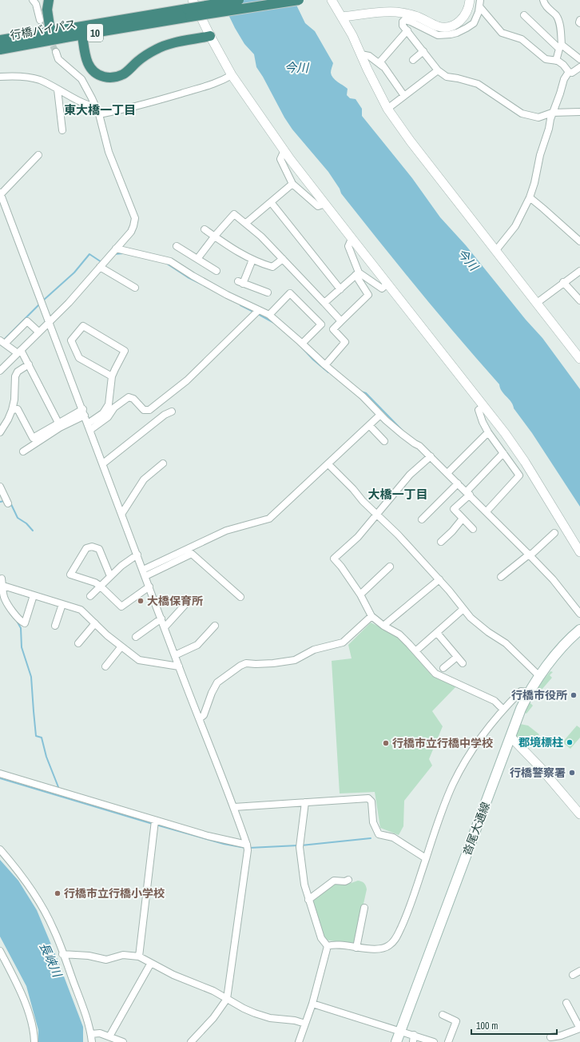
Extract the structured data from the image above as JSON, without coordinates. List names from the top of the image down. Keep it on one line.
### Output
{"streets":{"highway":["行橋バイパス","10"],"main road":["沓尾大通線"]},"districts":["東大橋一丁目","大橋一丁目"],"water":["今川","長峡川"],"places":["大橋保育所","行橋市役所","郡境標柱","行橋市立行橋中学校","行橋警察署","行橋市立行橋小学校"],"scale_bar":"100 m"}
